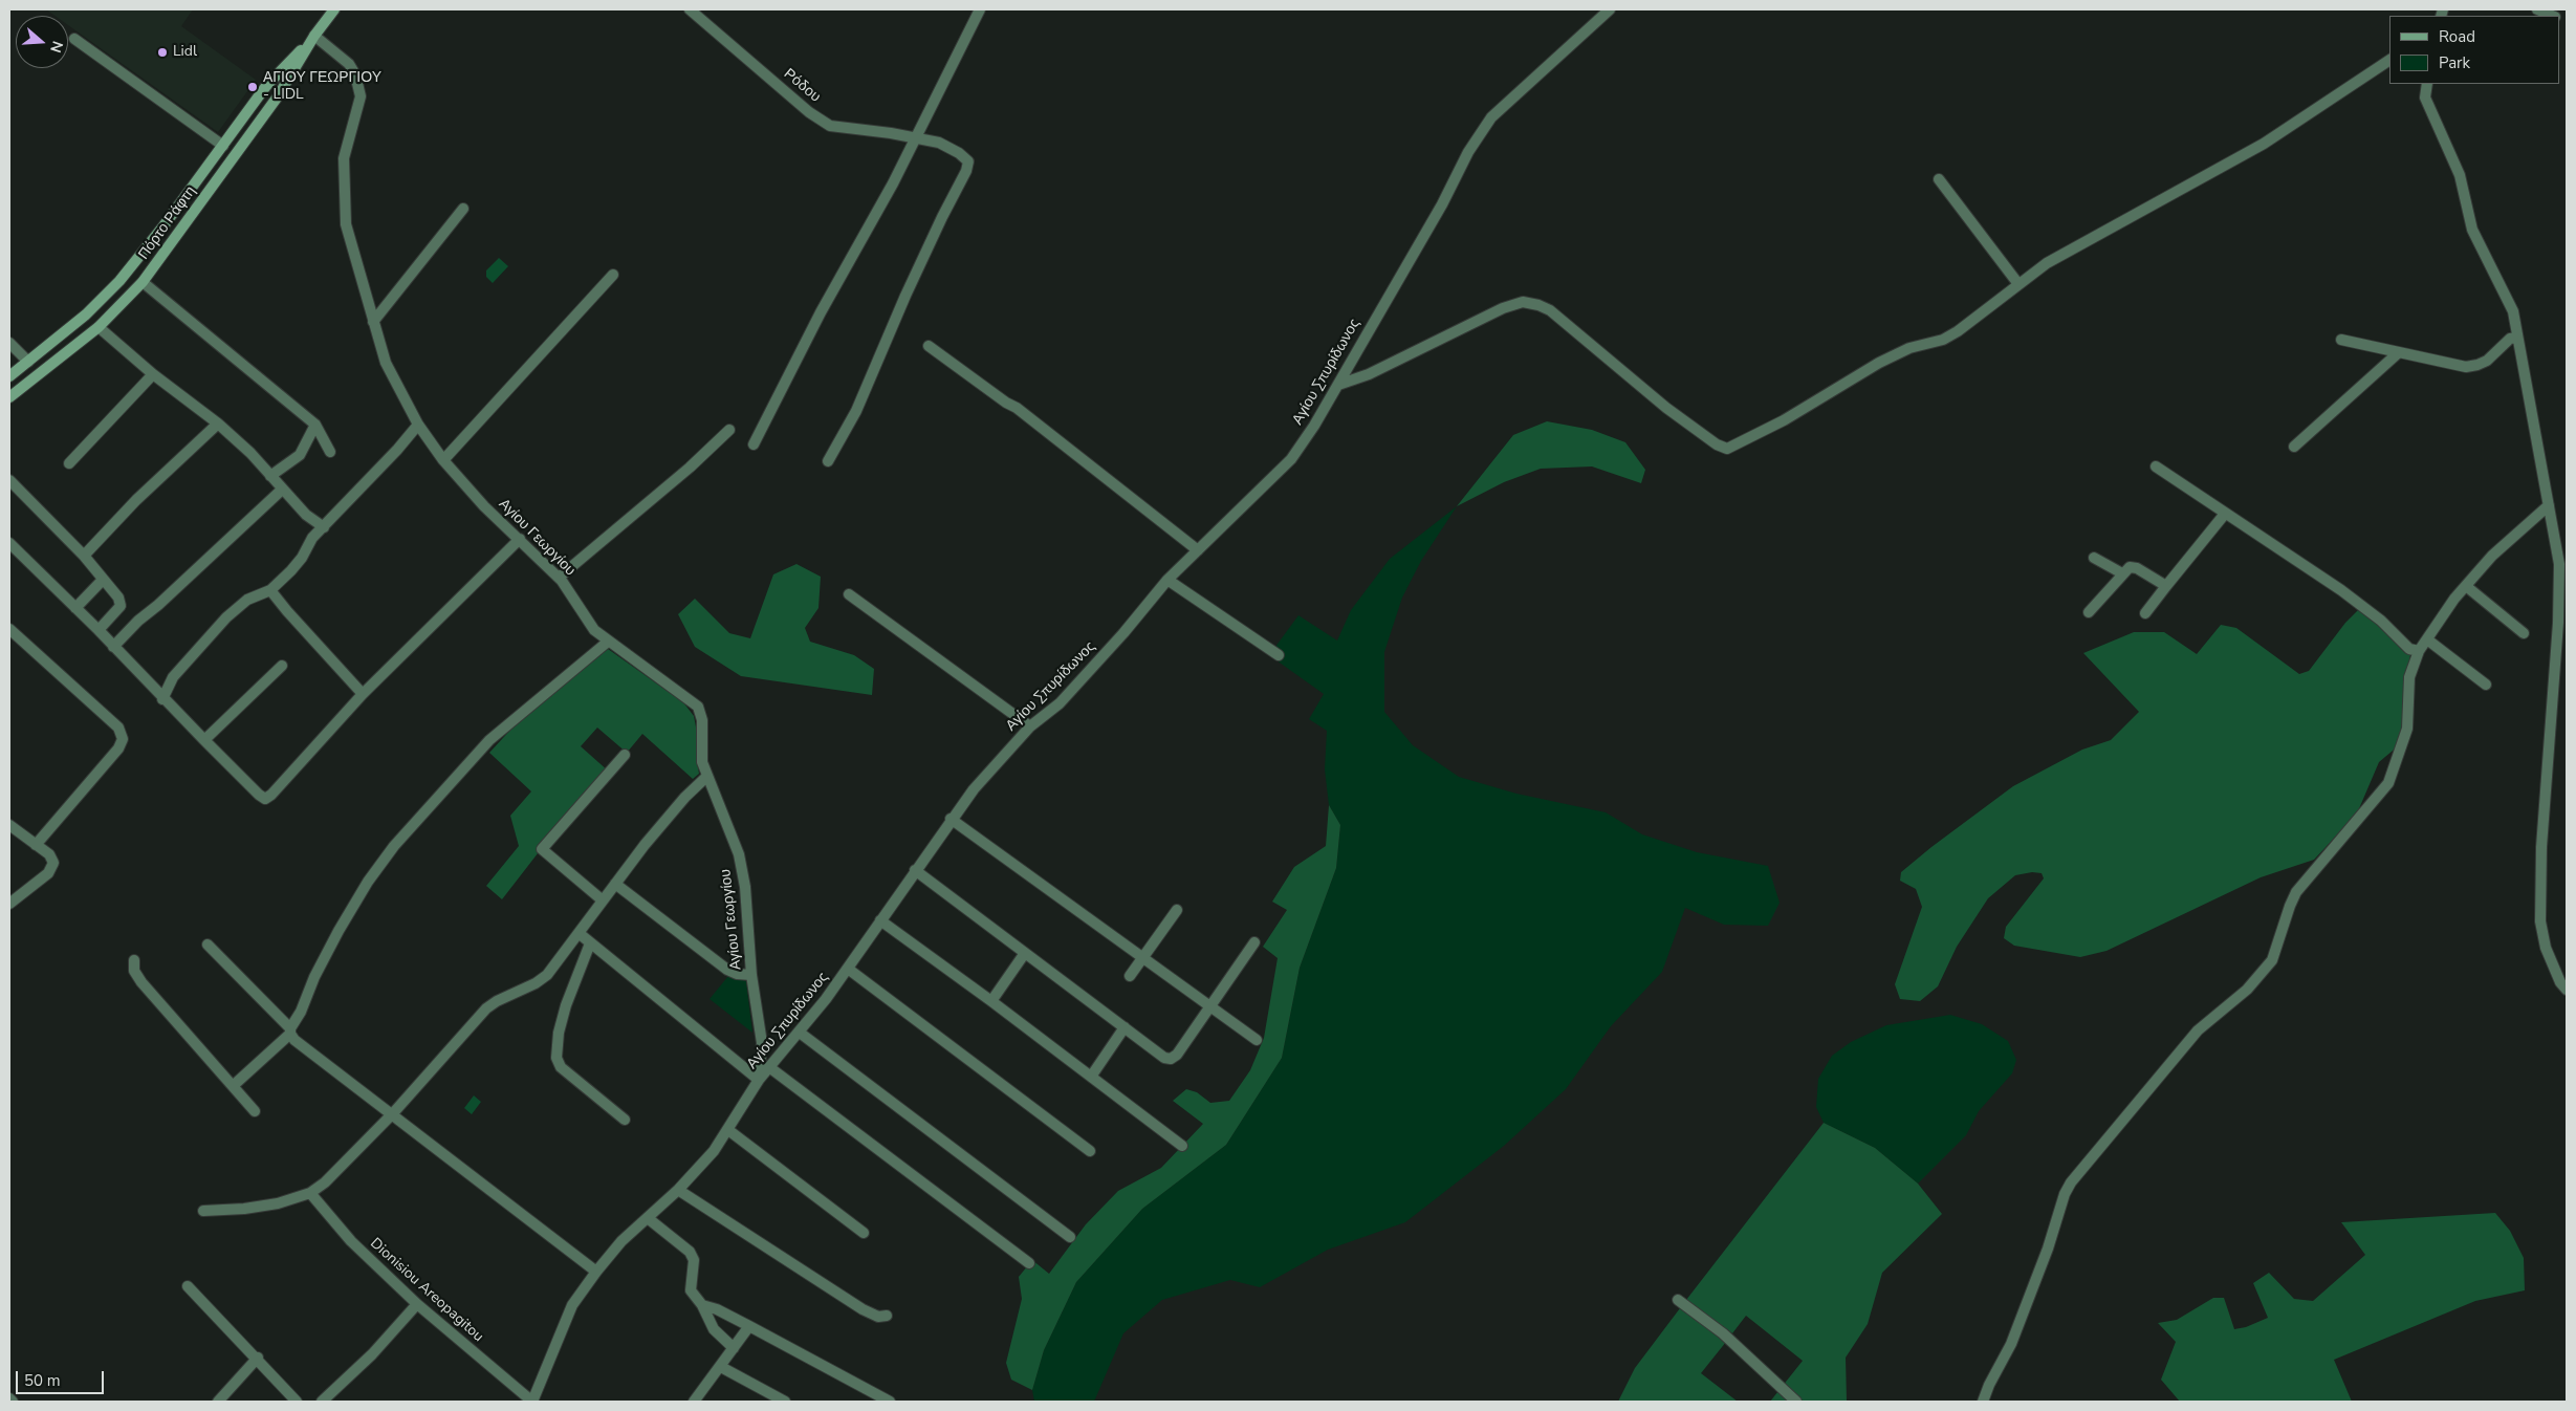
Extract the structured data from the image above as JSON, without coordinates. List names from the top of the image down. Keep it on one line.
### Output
{"streets":{"main road":["Πόρτο Ράφτη"],"street":["Ρόδου","Αγίου Σπυρίδωνος","Αγίου Γεωργίου","Dionisiou Areopagitou"]},"crossings":[["Πόρτο Ράφτη","Αγίου Γεωργίου"],["Αγίου Σπυρίδωνος","Αγίου Γεωργίου"],["Αγίου Σπυρίδωνος","Dionisiou Areopagitou"]],"places":["Lidl","ΑΓΙΟΥ ΓΕΩΡΓΙΟΥ - LIDL"],"legend":["Road","Park"],"scale_bar":"50 m","north":"right"}
